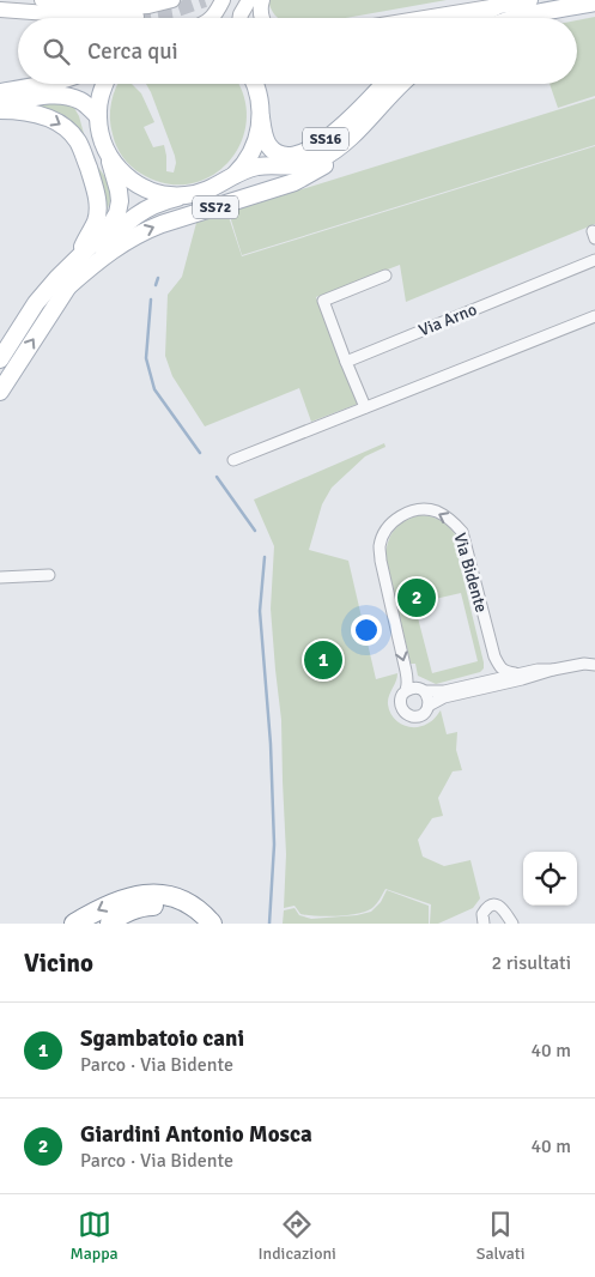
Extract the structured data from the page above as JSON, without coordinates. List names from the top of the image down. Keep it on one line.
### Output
{"streets":{"main road":["SS16","SS72"],"street":["Via Arno","Via Bidente"]},"crossings":[["SS16","SS72"]],"page":{"search":"Cerca qui","pins":["2","1"],"heading":["Vicino","2 risultati"],"list":[{"mark":"1","name":"Sgambatoio cani","note":"Parco · Via Bidente","value":"40 m"},{"mark":"2","name":"Giardini Antonio Mosca","note":"Parco · Via Bidente","value":"40 m"}],"nav":["Mappa","Indicazioni","Salvati"]}}
